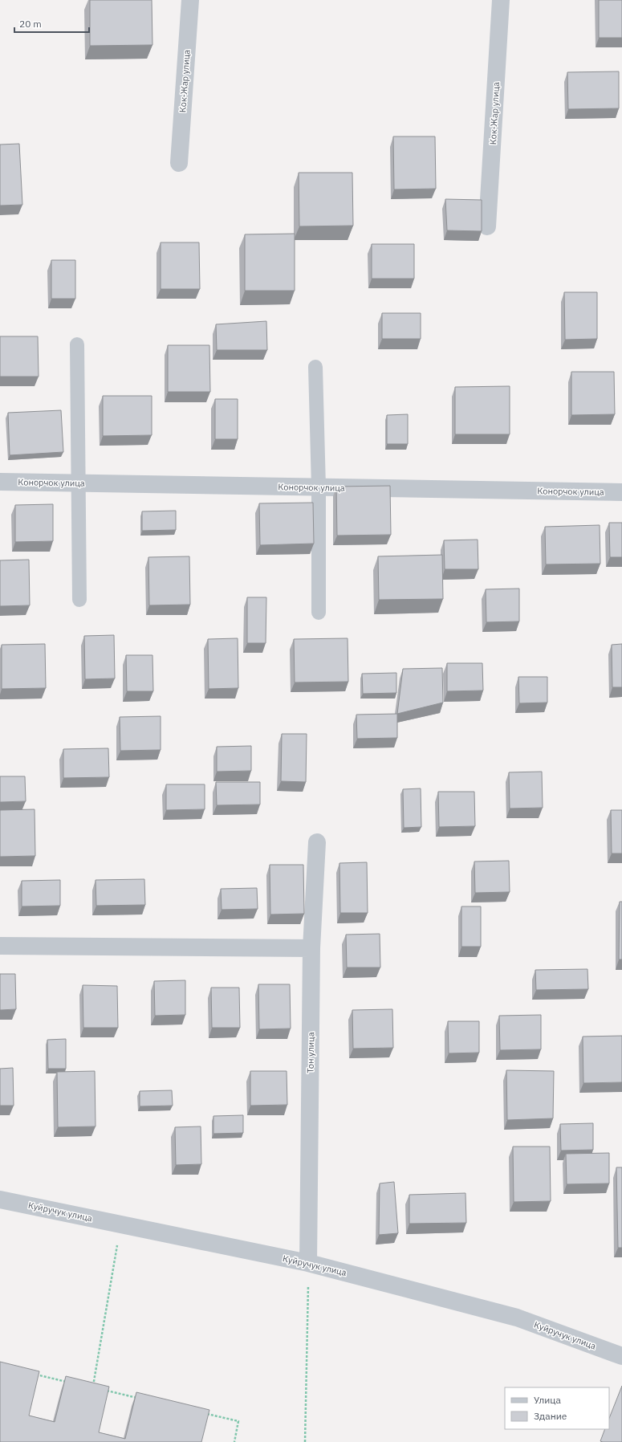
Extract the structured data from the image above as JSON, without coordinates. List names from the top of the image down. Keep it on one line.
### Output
{"streets":{"street":["Кок-Жар улица","Конорчок улица","Тон улица","Куйручук улица"]},"crossings":[["Тон улица","Куйручук улица"]],"legend":["Улица","Здание"],"scale_bar":"20 m"}
